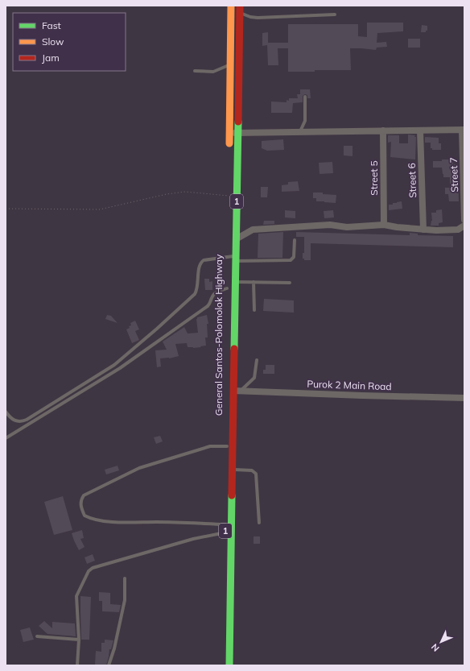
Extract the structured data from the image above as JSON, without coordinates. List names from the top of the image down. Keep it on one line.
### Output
{"streets":{"highway":["1","General Santos-Polomolok Highway"],"street":["Street 7","Street 5","Street 6","Purok 2 Main Road"]},"crossings":[["1","Purok 2 Main Road"]],"legend":["Fast","Slow","Jam"],"north":"bottom left"}
